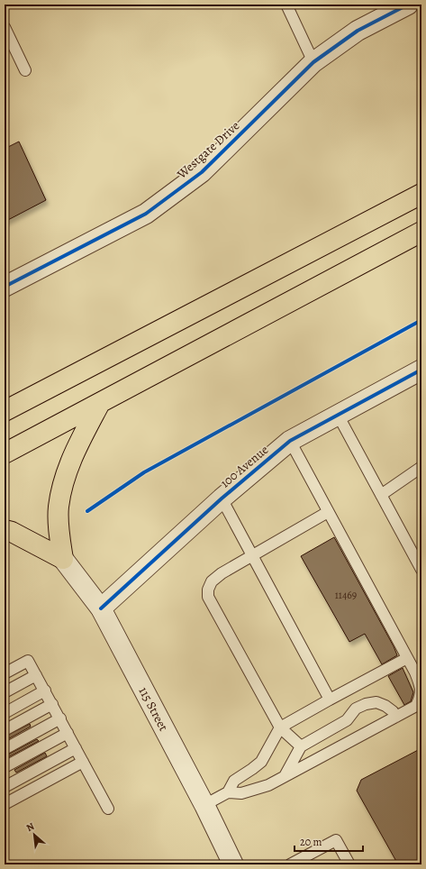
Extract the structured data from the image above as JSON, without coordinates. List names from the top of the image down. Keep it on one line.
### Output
{"streets":{"street":["Westgate Drive","100 Avenue","115 Street"]},"crossings":[["100 Avenue","115 Street"]],"house_numbers":["11469"],"scale_bar":"20 m","north":"top left"}
